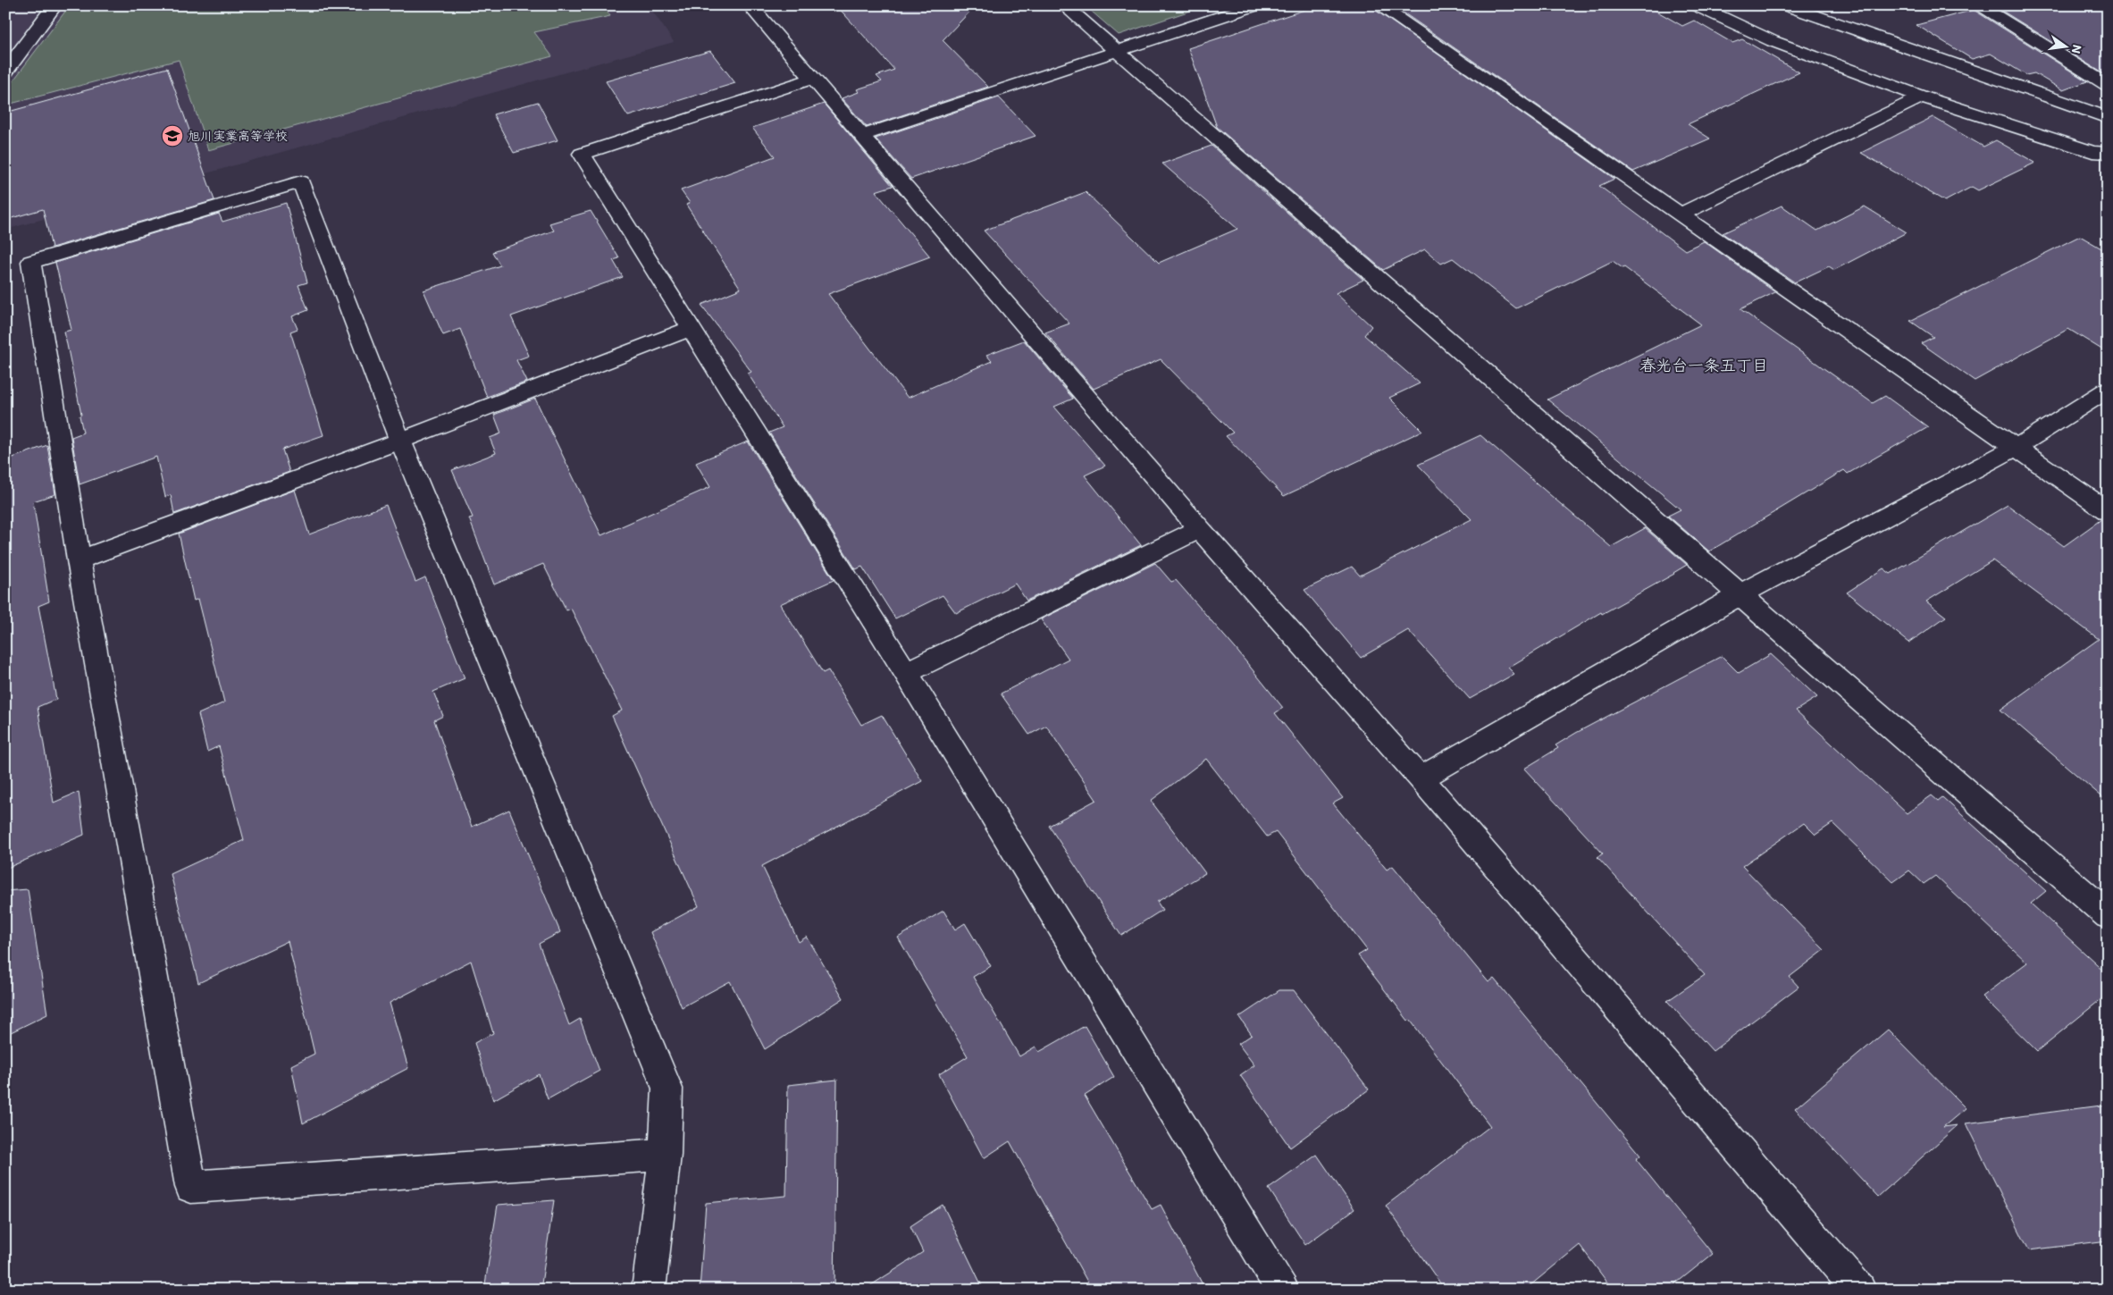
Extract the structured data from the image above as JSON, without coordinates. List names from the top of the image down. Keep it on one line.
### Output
{"districts":["春光台一条五丁目"],"places":{"school or university":["旭川実業高等学校"]},"north":"right"}
